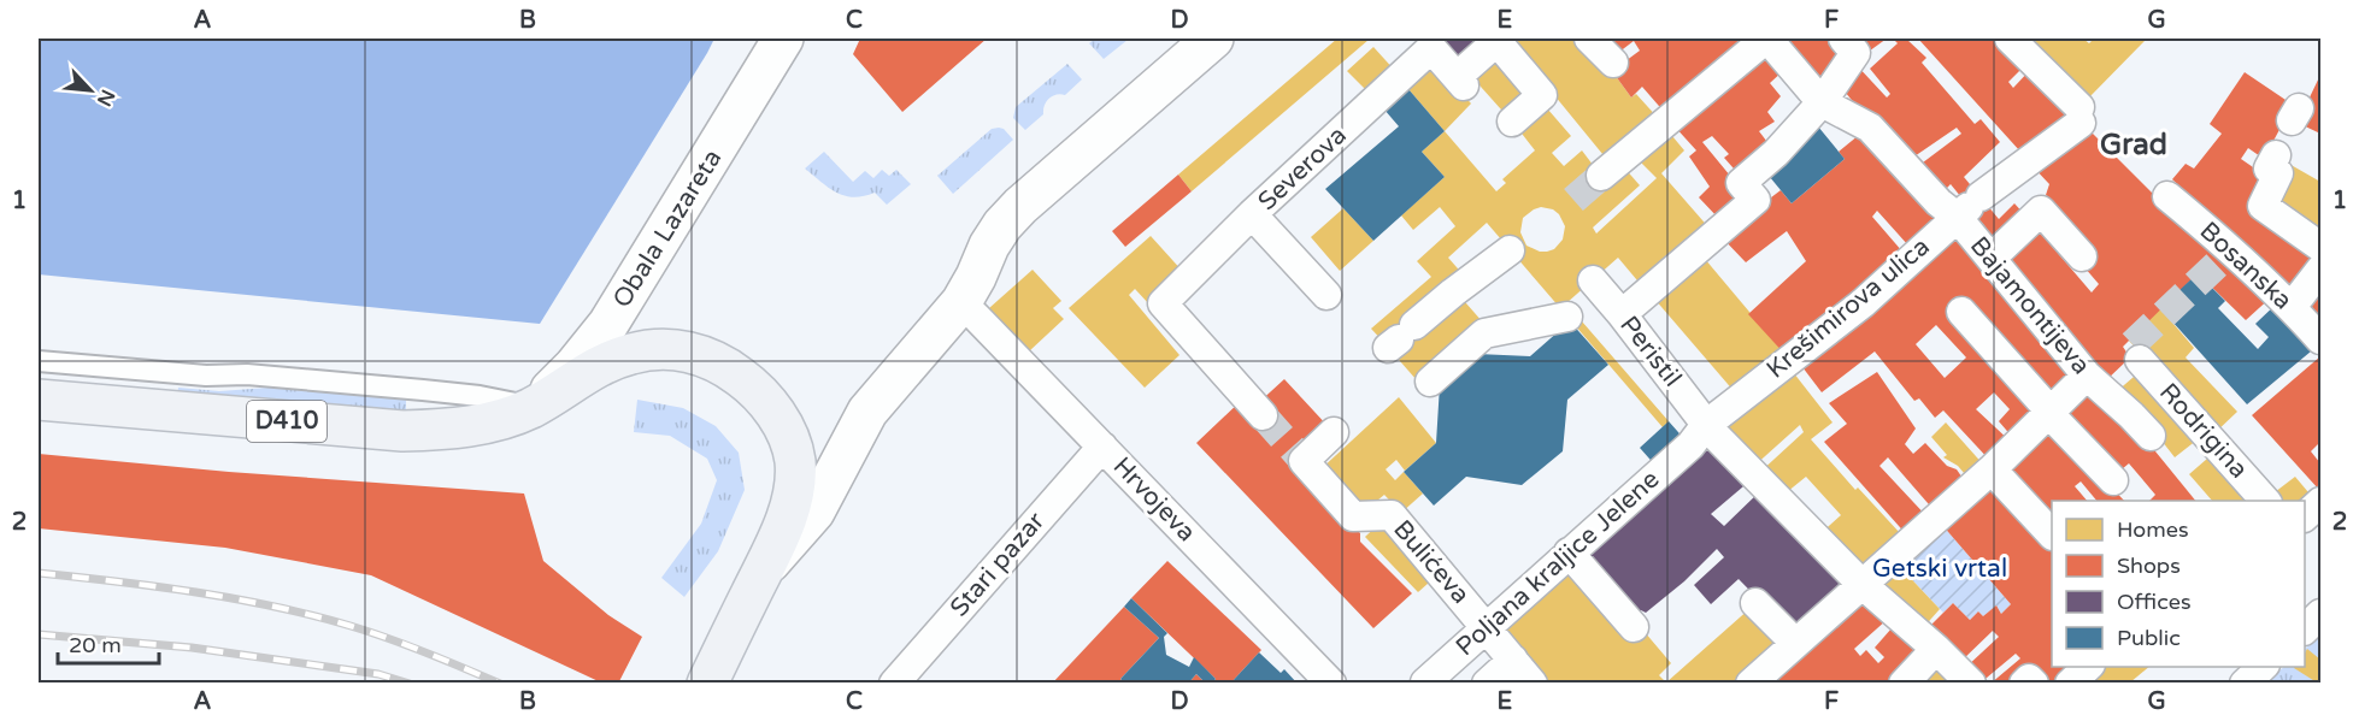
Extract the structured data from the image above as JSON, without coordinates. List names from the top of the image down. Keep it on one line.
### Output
{"streets":{"main road":["D410"],"street":["Severova","Obala Lazareta","Bosanska","Bajamontijeva","Krešimirova ulica","Peristil","Rodrigina","Hrvojeva","Bulićeva","Poljana kraljice Jelene","Stari pazar"]},"crossings":[["Obala Lazareta","D410"],["Bajamontijeva","Krešimirova ulica"],["Bajamontijeva","Rodrigina"],["Krešimirova ulica","Peristil"],["Krešimirova ulica","Poljana kraljice Jelene"],["Peristil","Poljana kraljice Jelene"],["Hrvojeva","Stari pazar"],["Bulićeva","Poljana kraljice Jelene"]],"districts":["Grad"],"parks":["Getski vrtal"],"legend":["Homes","Shops","Offices","Public"],"scale_bar":"20 m","north":"bottom right","grid":{"columns":["A","B","C","D","E","F","G"],"rows":["1","2"]}}
